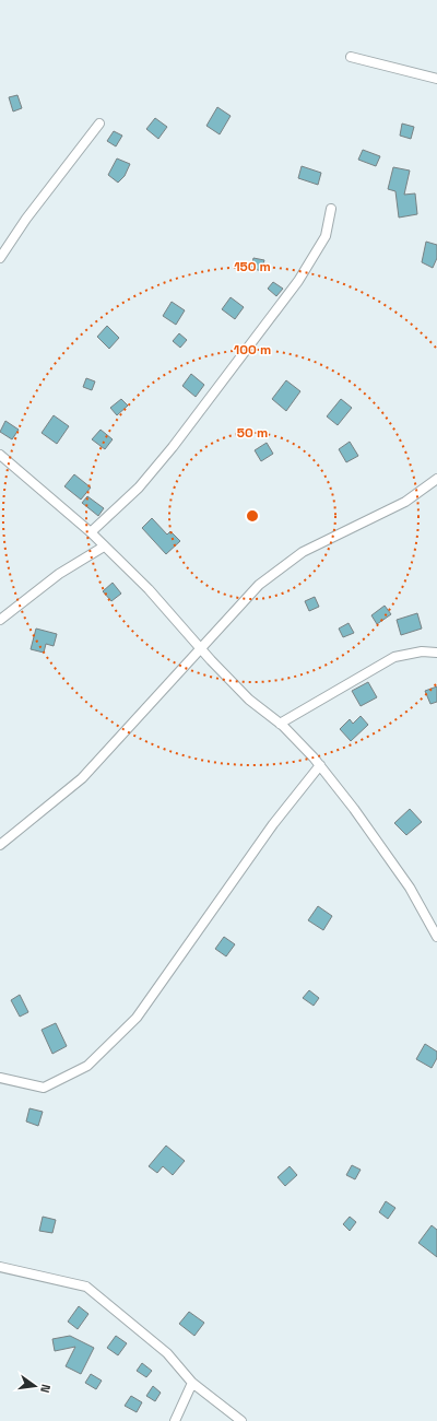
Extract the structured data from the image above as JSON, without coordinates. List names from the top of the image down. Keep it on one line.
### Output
{"north":"right","rings":["150 m","100 m","50 m"]}
